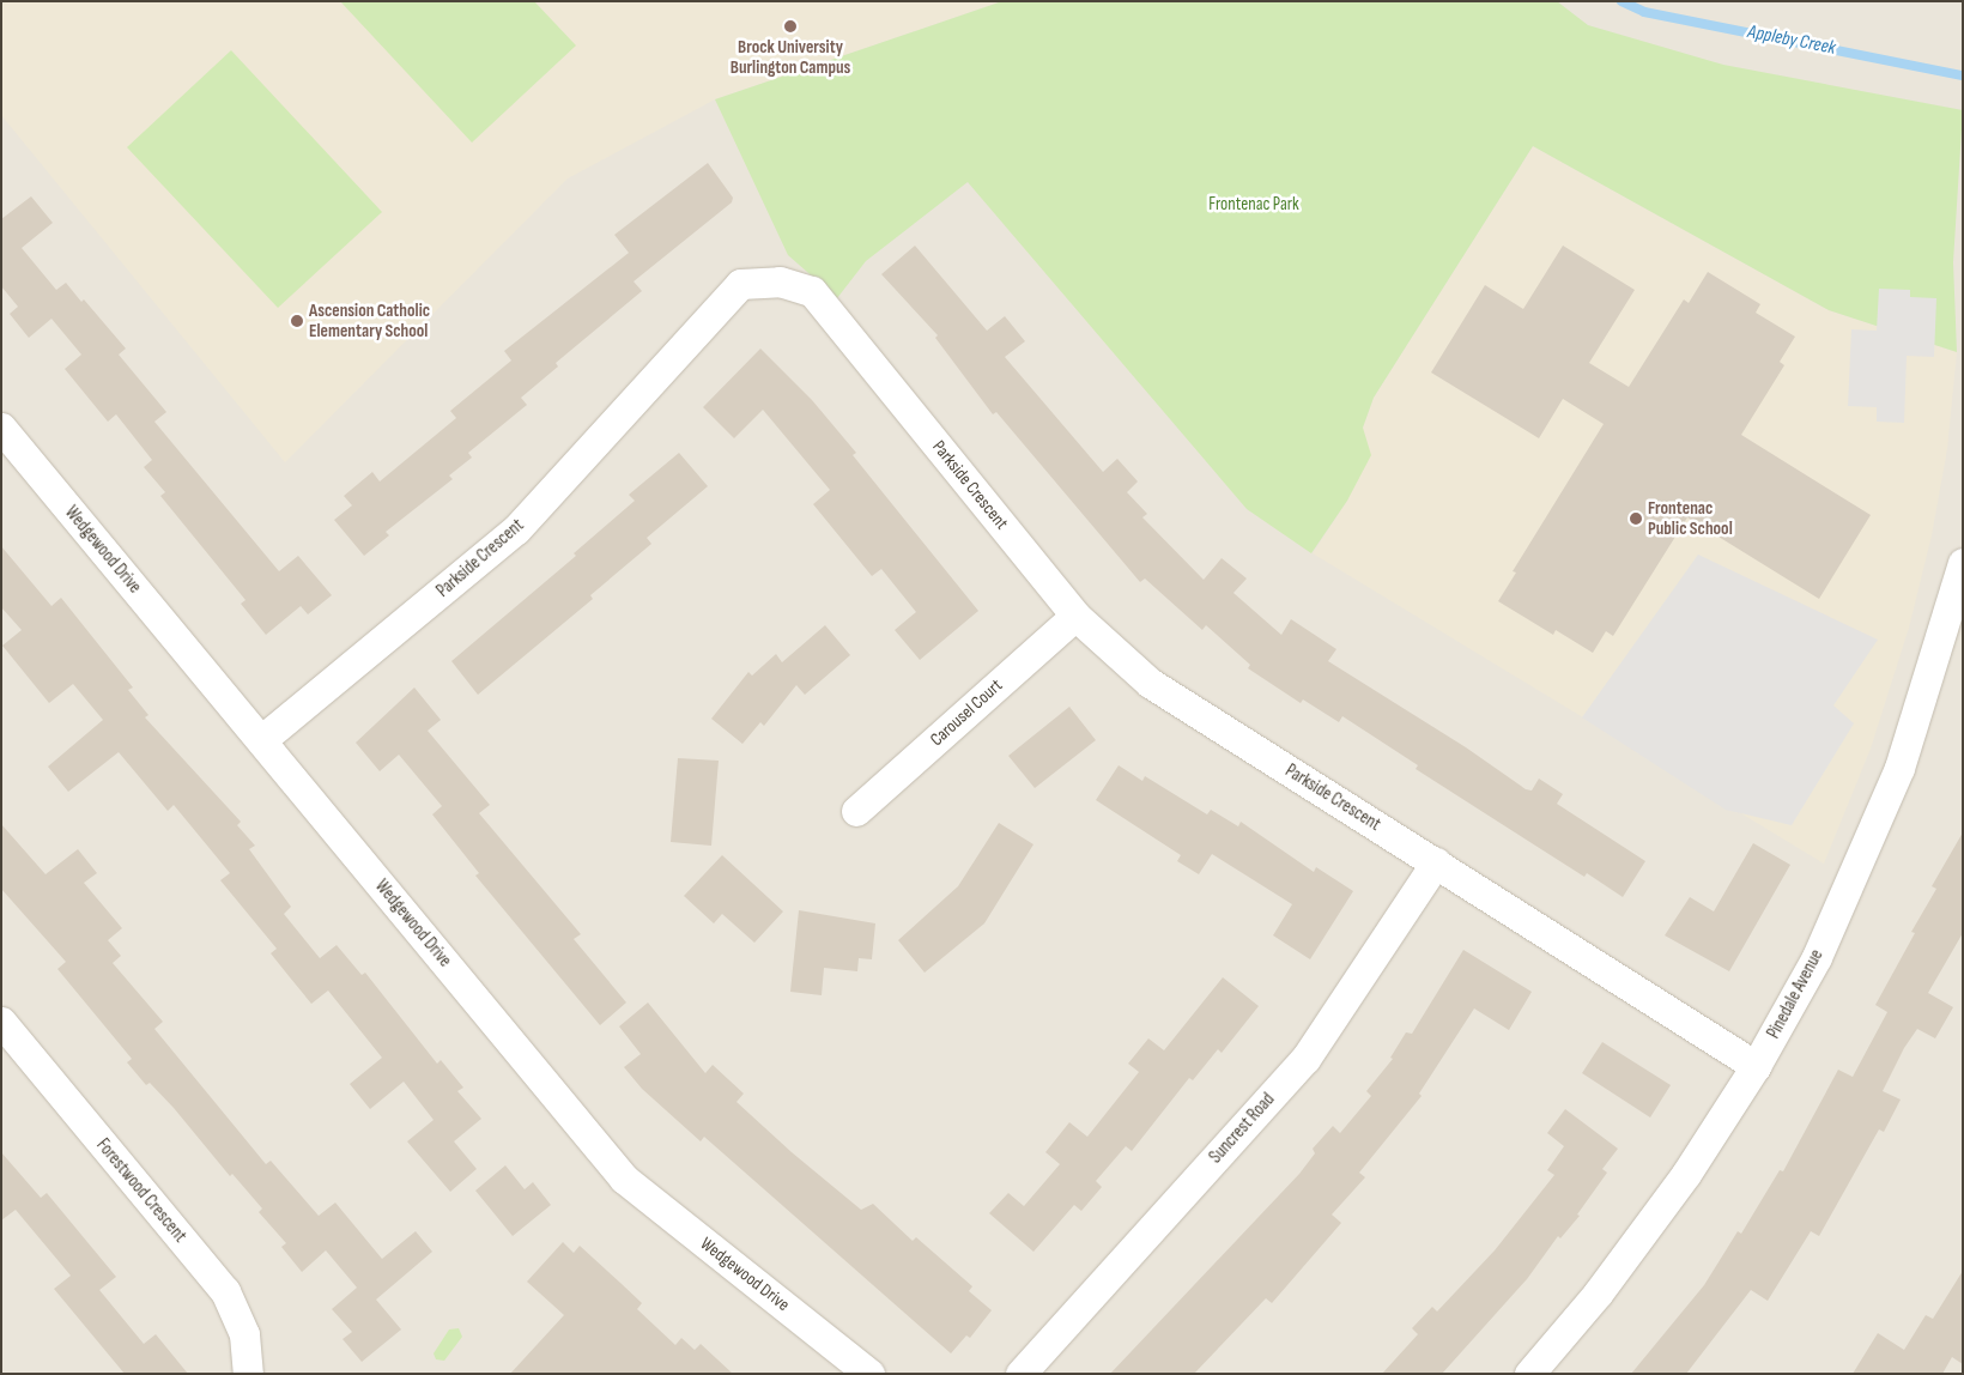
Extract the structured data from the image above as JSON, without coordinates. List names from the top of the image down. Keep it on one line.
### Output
{"streets":{"street":["Parkside Crescent","Wedgewood Drive","Carousel Court","Pinedale Avenue","Suncrest Road","Forestwood Crescent"]},"crossings":[["Parkside Crescent","Wedgewood Drive"],["Parkside Crescent","Carousel Court"],["Parkside Crescent","Pinedale Avenue"],["Parkside Crescent","Suncrest Road"]],"water":["Appleby Creek"],"parks":["Frontenac Park"],"places":["Brock University Burlington Campus","Ascension Catholic Elementary School","Frontenac Public School"]}
